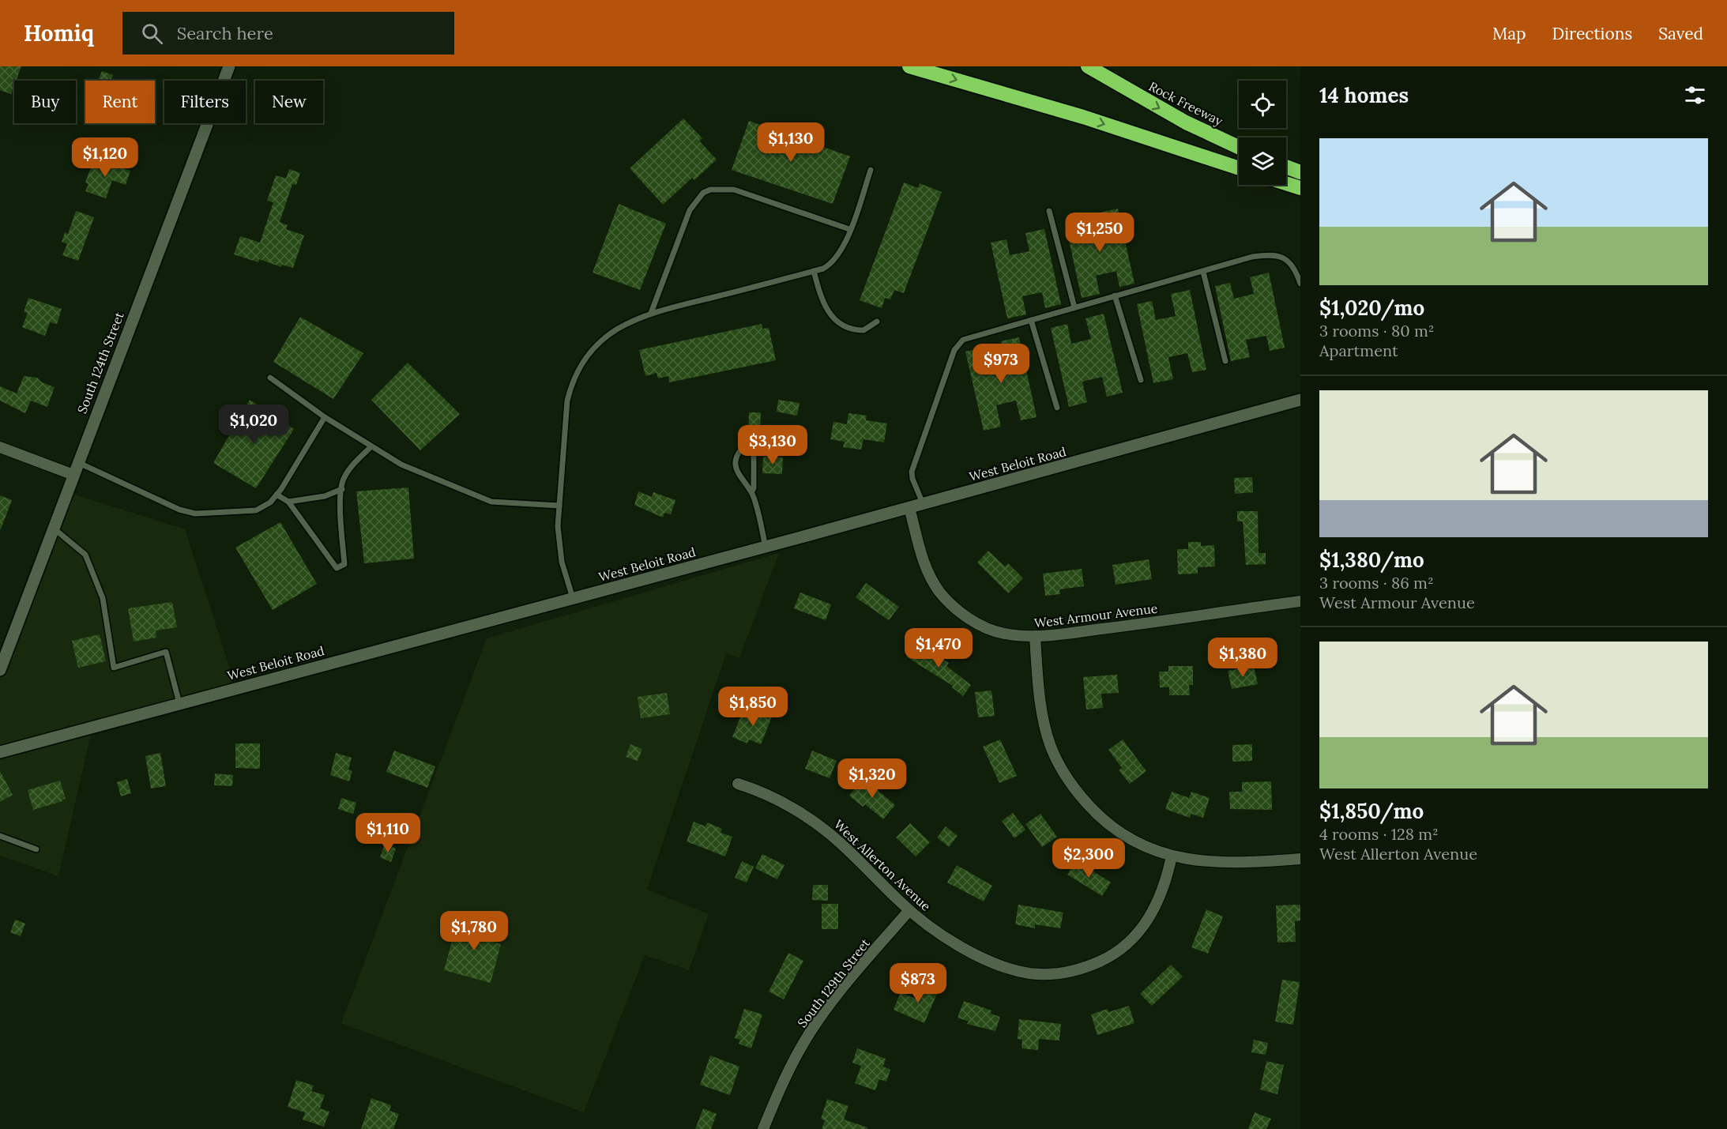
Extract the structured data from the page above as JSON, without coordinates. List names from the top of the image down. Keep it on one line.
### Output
{"streets":{"highway":["Rock Freeway"],"main road":["South 124th Street","West Beloit Road"],"street":["West Armour Avenue","West Allerton Avenue","South 129th Street"]},"crossings":[["West Beloit Road","West Armour Avenue"],["West Allerton Avenue","South 129th Street"]],"page":{"header":"Homiq","search":"Search here","nav":["Map","Directions","Saved"],"heading":"14 homes","chip":["Buy","Rent","Filters","New"],"price":["$1,130","$1,120","$1,250","$973","$1,020","$3,130","$1,470","$1,380","$1,850","$1,320","$1,110","$2,300","$1,780","$873"],"list":[{"name":"$1,020/mo","note":"3 rooms · 80 m² · Apartment"},{"name":"$1,380/mo","note":"3 rooms · 86 m² · West Armour Avenue"},{"name":"$1,850/mo","note":"4 rooms · 128 m² · West Allerton Avenue"}]}}
